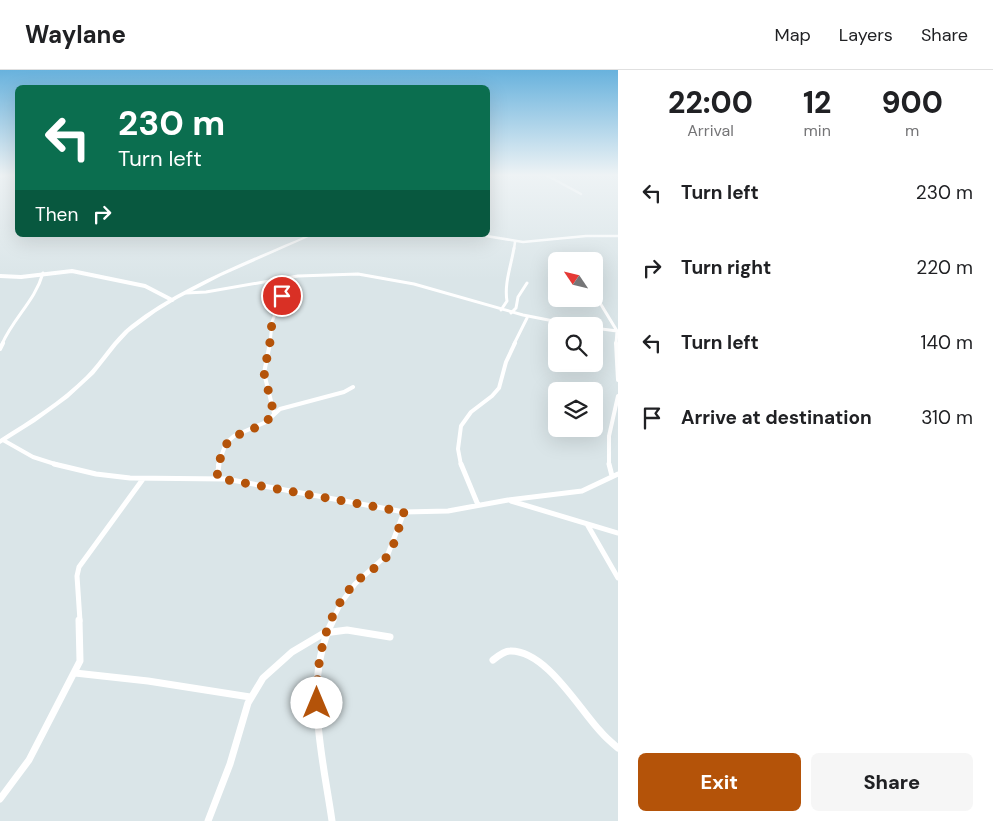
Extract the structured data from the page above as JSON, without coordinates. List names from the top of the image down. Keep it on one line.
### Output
{"north":"top left","page":{"header":"Waylane","nav":["Map","Layers","Share"],"eta":["22:00","Arrival","12","min","900","m"],"turn":["230 m","Turn left"],"list":[{"name":"Turn left","value":"230 m"},{"name":"Turn right","value":"220 m"},{"name":"Turn left","value":"140 m"},{"name":"Arrive at destination","value":"310 m"}],"then":"Then","buttons":["Exit","Share"]}}
